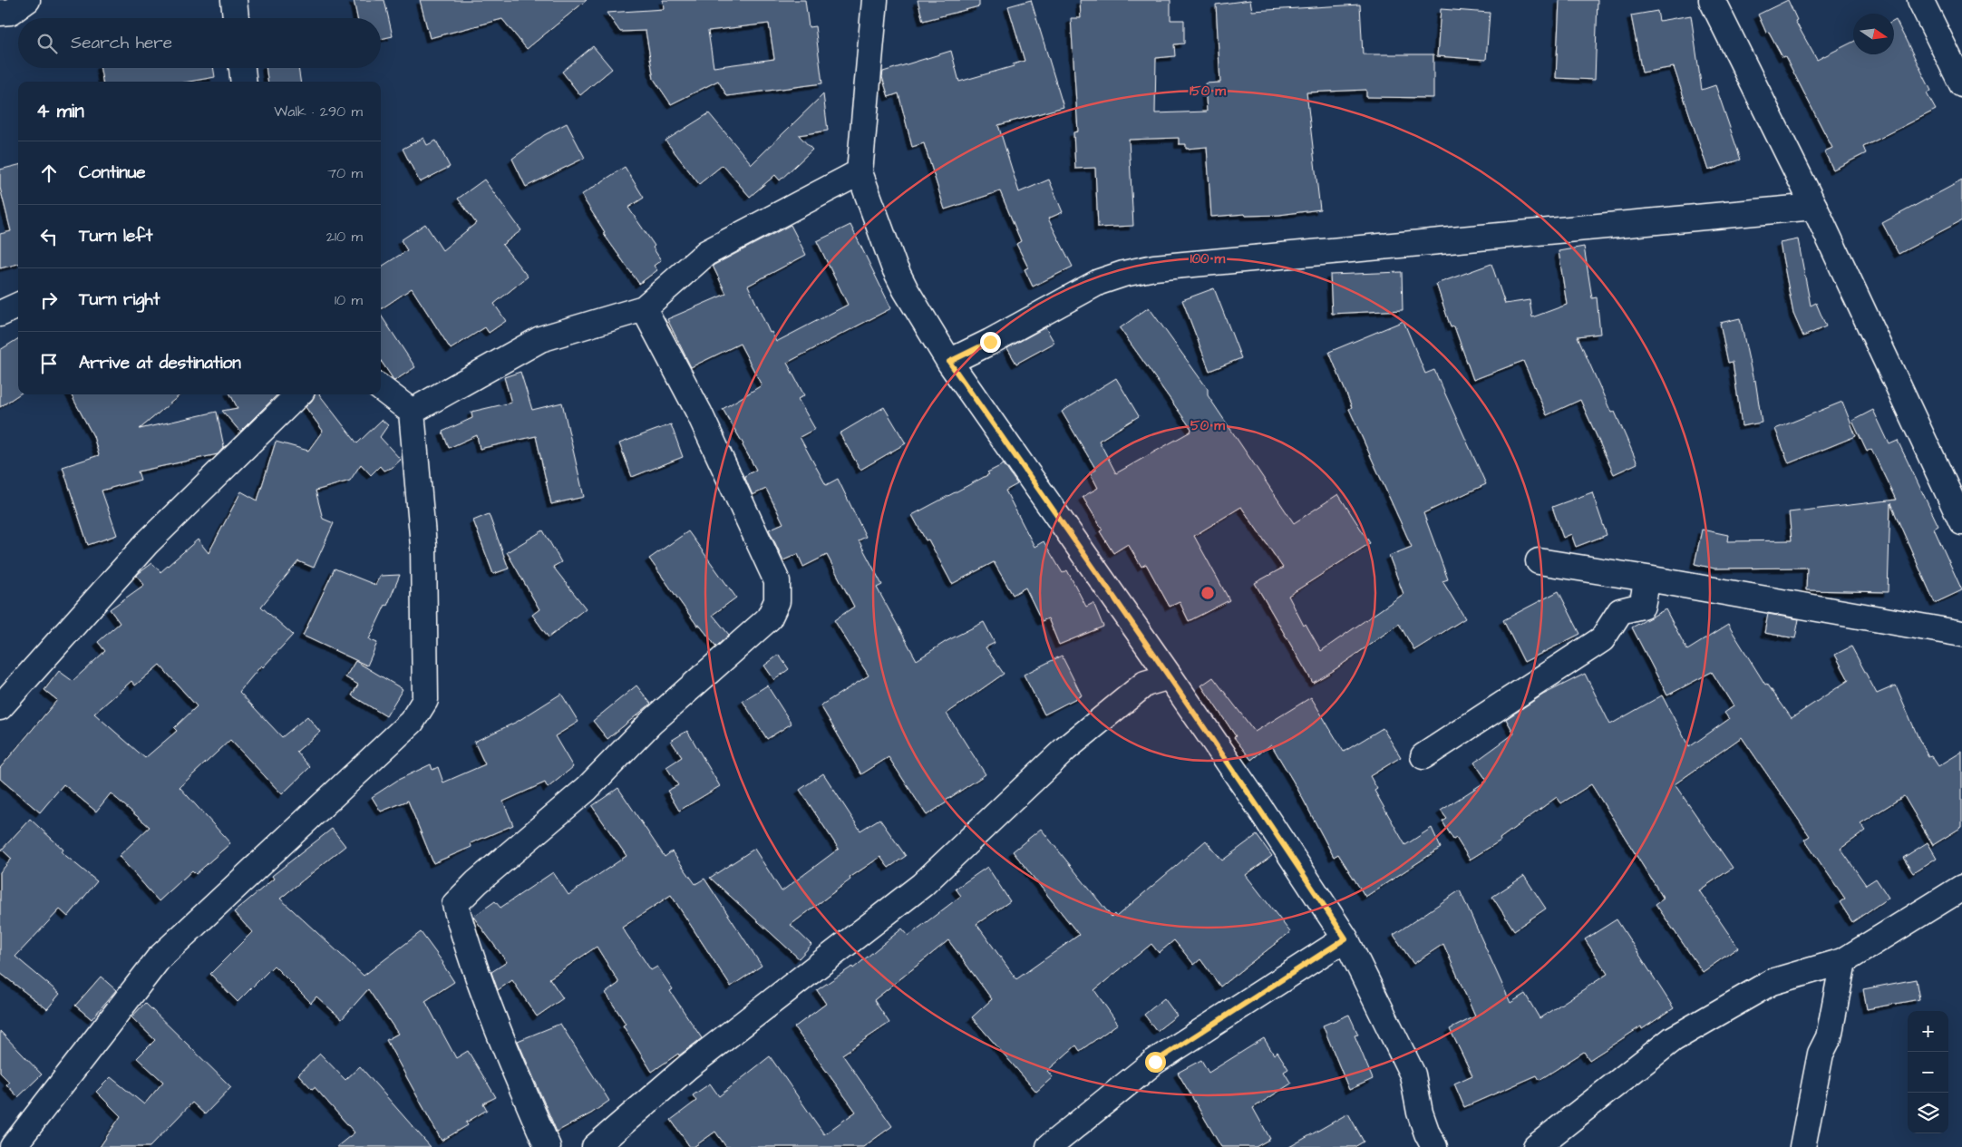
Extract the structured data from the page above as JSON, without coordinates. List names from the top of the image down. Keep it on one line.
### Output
{"north":"right","page":{"search":"Search here","heading":["4 min","Walk · 290 m"],"list":[["Continue","70 m"],["Turn left","210 m"],["Turn right","10 m"],"Arrive at destination"],"map_buttons":["+","−"]},"rings":["150 m","100 m","50 m"]}
